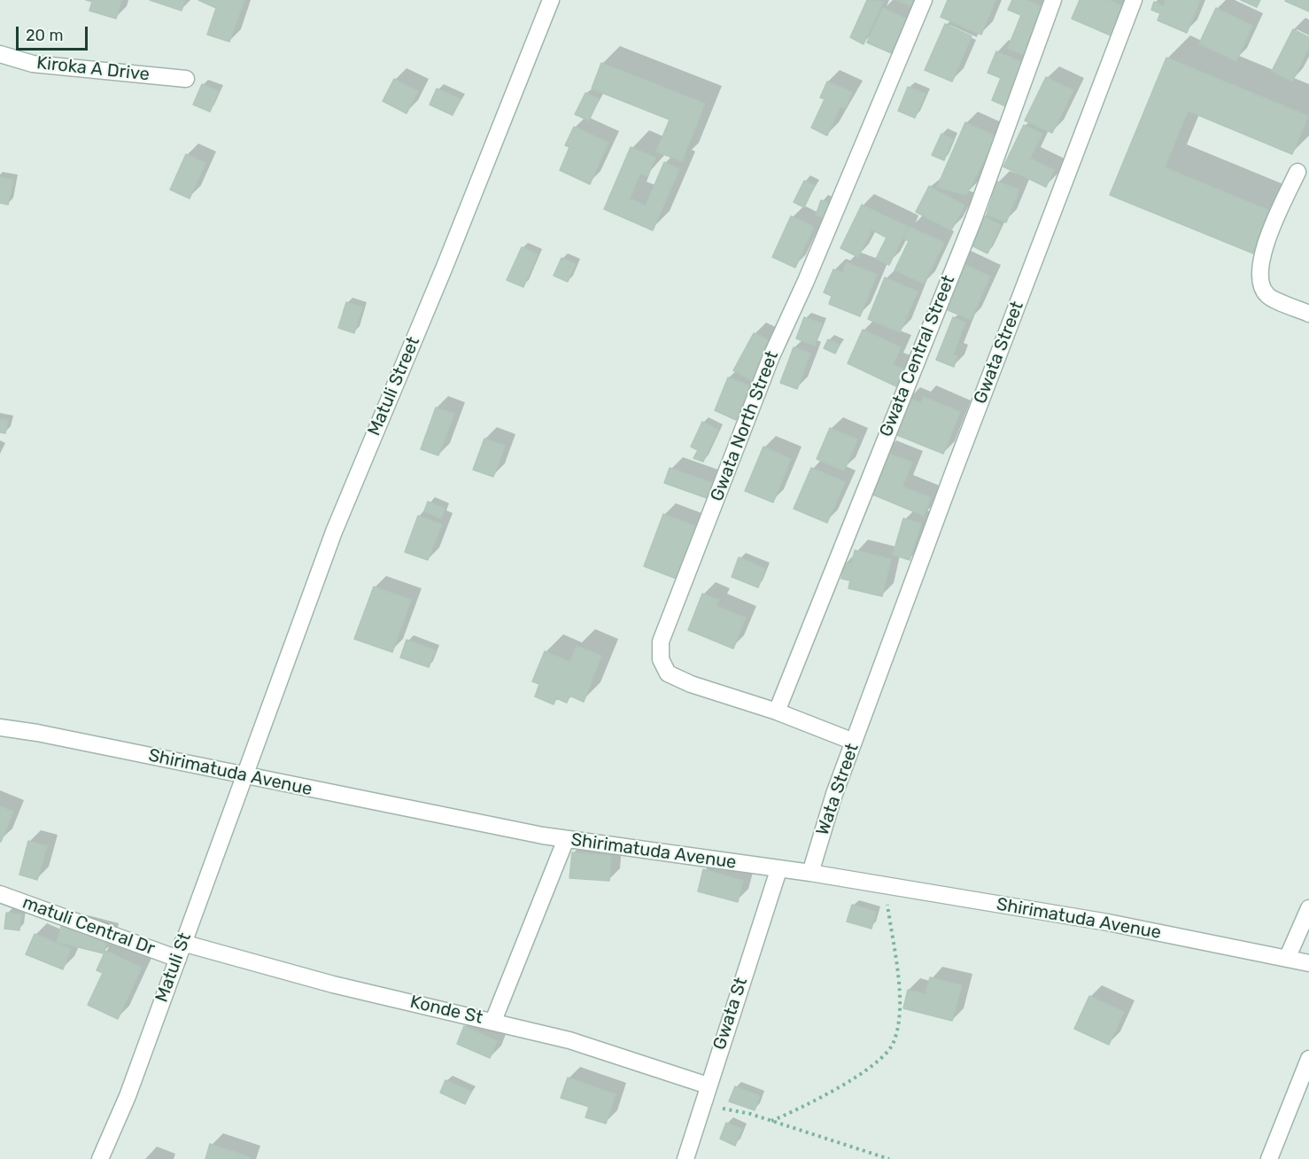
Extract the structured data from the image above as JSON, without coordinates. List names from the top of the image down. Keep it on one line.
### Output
{"streets":{"street":["Kiroka A Drive","Gwata Street","Gwata Central Street","Matuli Street","Gwata North Street","Shirimatuda Avenue","Wata Street","matuli Central Dr","Matuli St","Konde St","Gwata St"]},"crossings":[["Gwata Street","Wata Street"],["Gwata Central Street","Gwata North Street"],["Matuli Street","Shirimatuda Avenue"],["Matuli Street","Matuli St"],["Gwata North Street","Wata Street"],["Shirimatuda Avenue","Wata Street"],["Shirimatuda Avenue","Matuli St"],["Shirimatuda Avenue","Gwata St"],["matuli Central Dr","Matuli St"],["matuli Central Dr","Konde St"],["Matuli St","Konde St"],["Konde St","Gwata St"]],"scale_bar":"20 m"}
